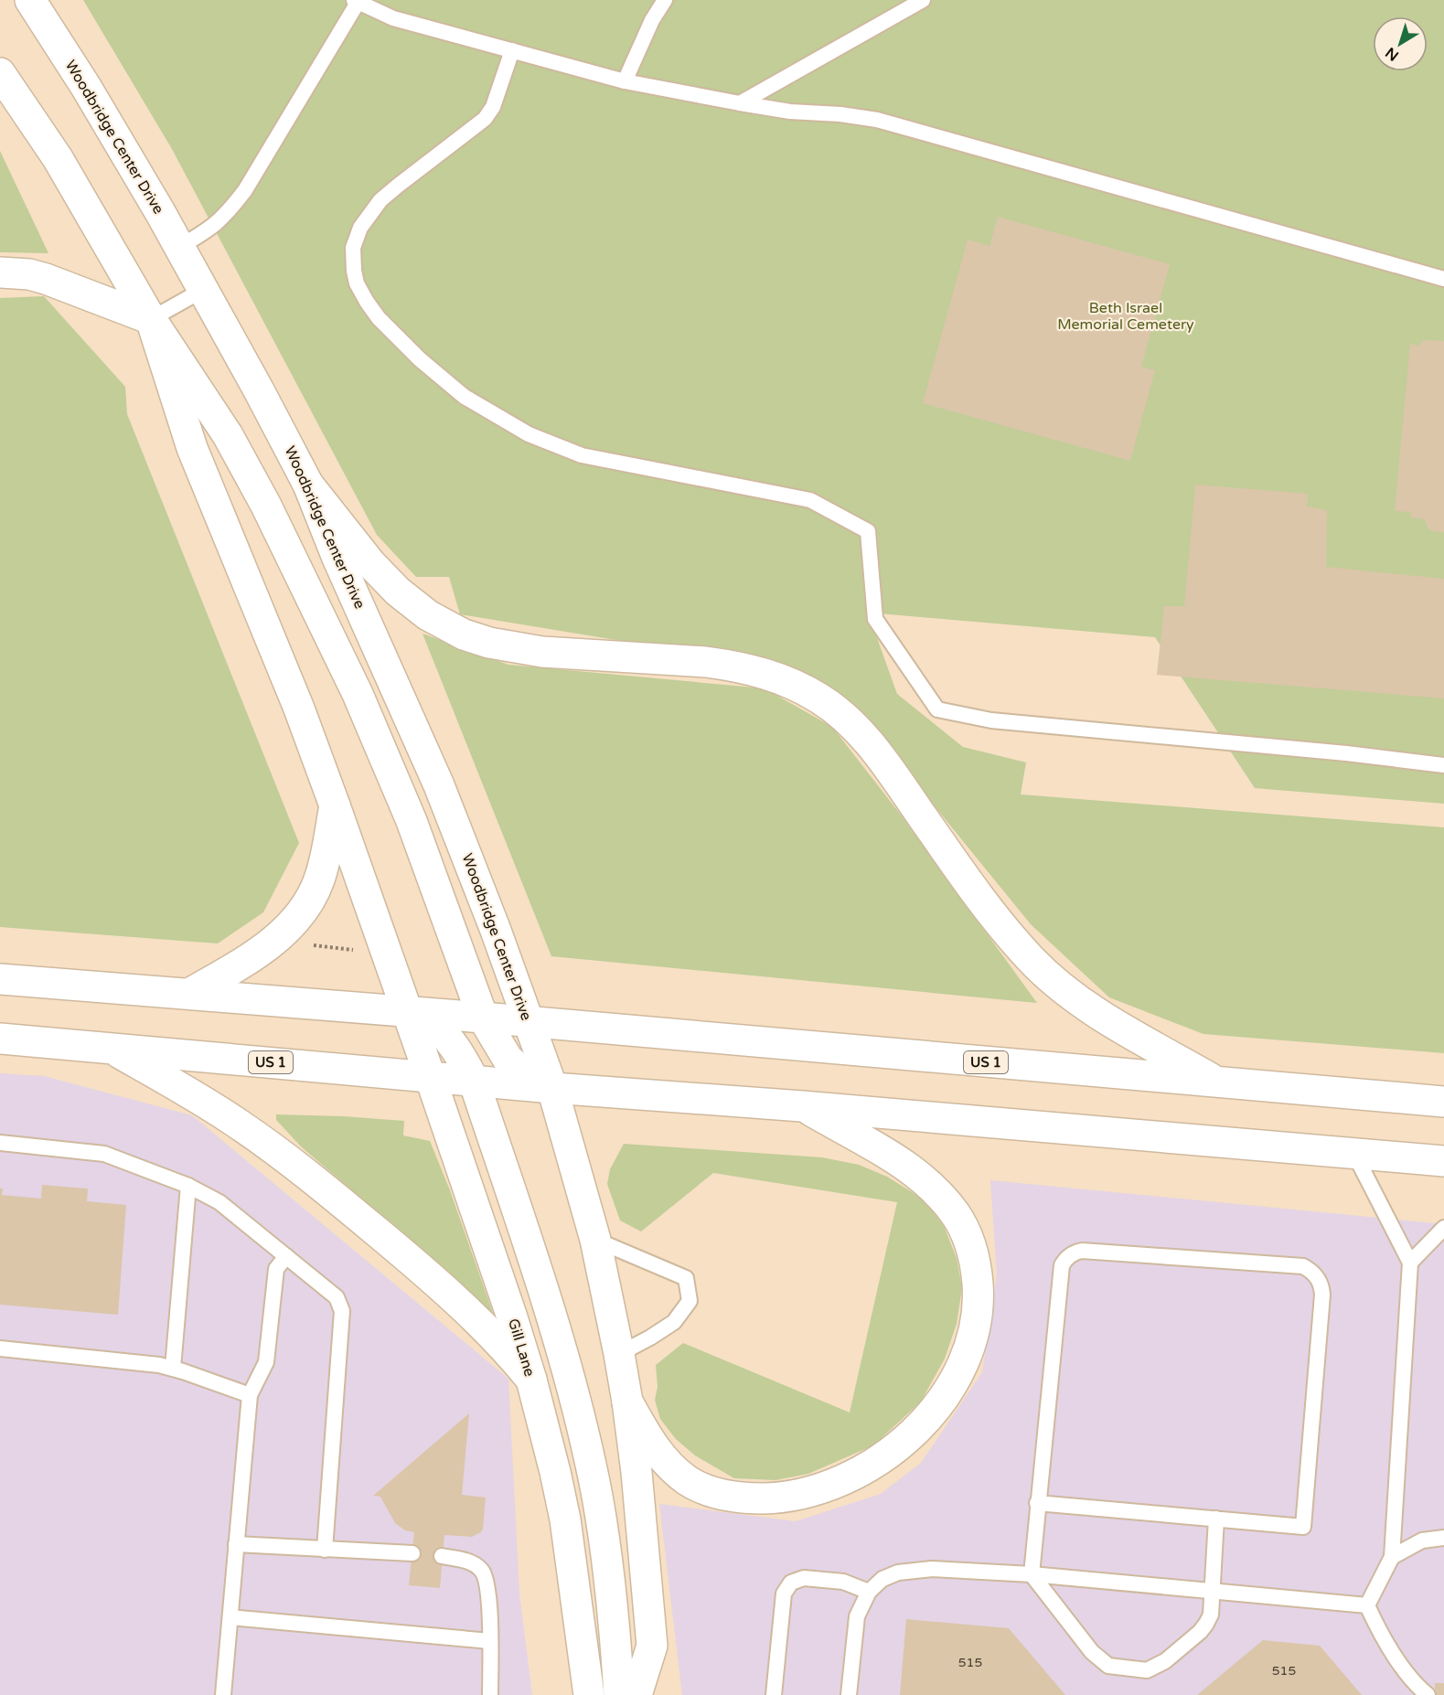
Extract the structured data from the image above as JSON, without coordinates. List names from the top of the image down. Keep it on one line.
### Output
{"streets":{"main road":["Woodbridge Center Drive","US 1","Gill Lane"]},"crossings":[["Woodbridge Center Drive","US 1"],["US 1","Gill Lane"]],"parks":["Beth Israel Memorial Cemetery"],"house_numbers":["515","515"],"north":"bottom left"}
